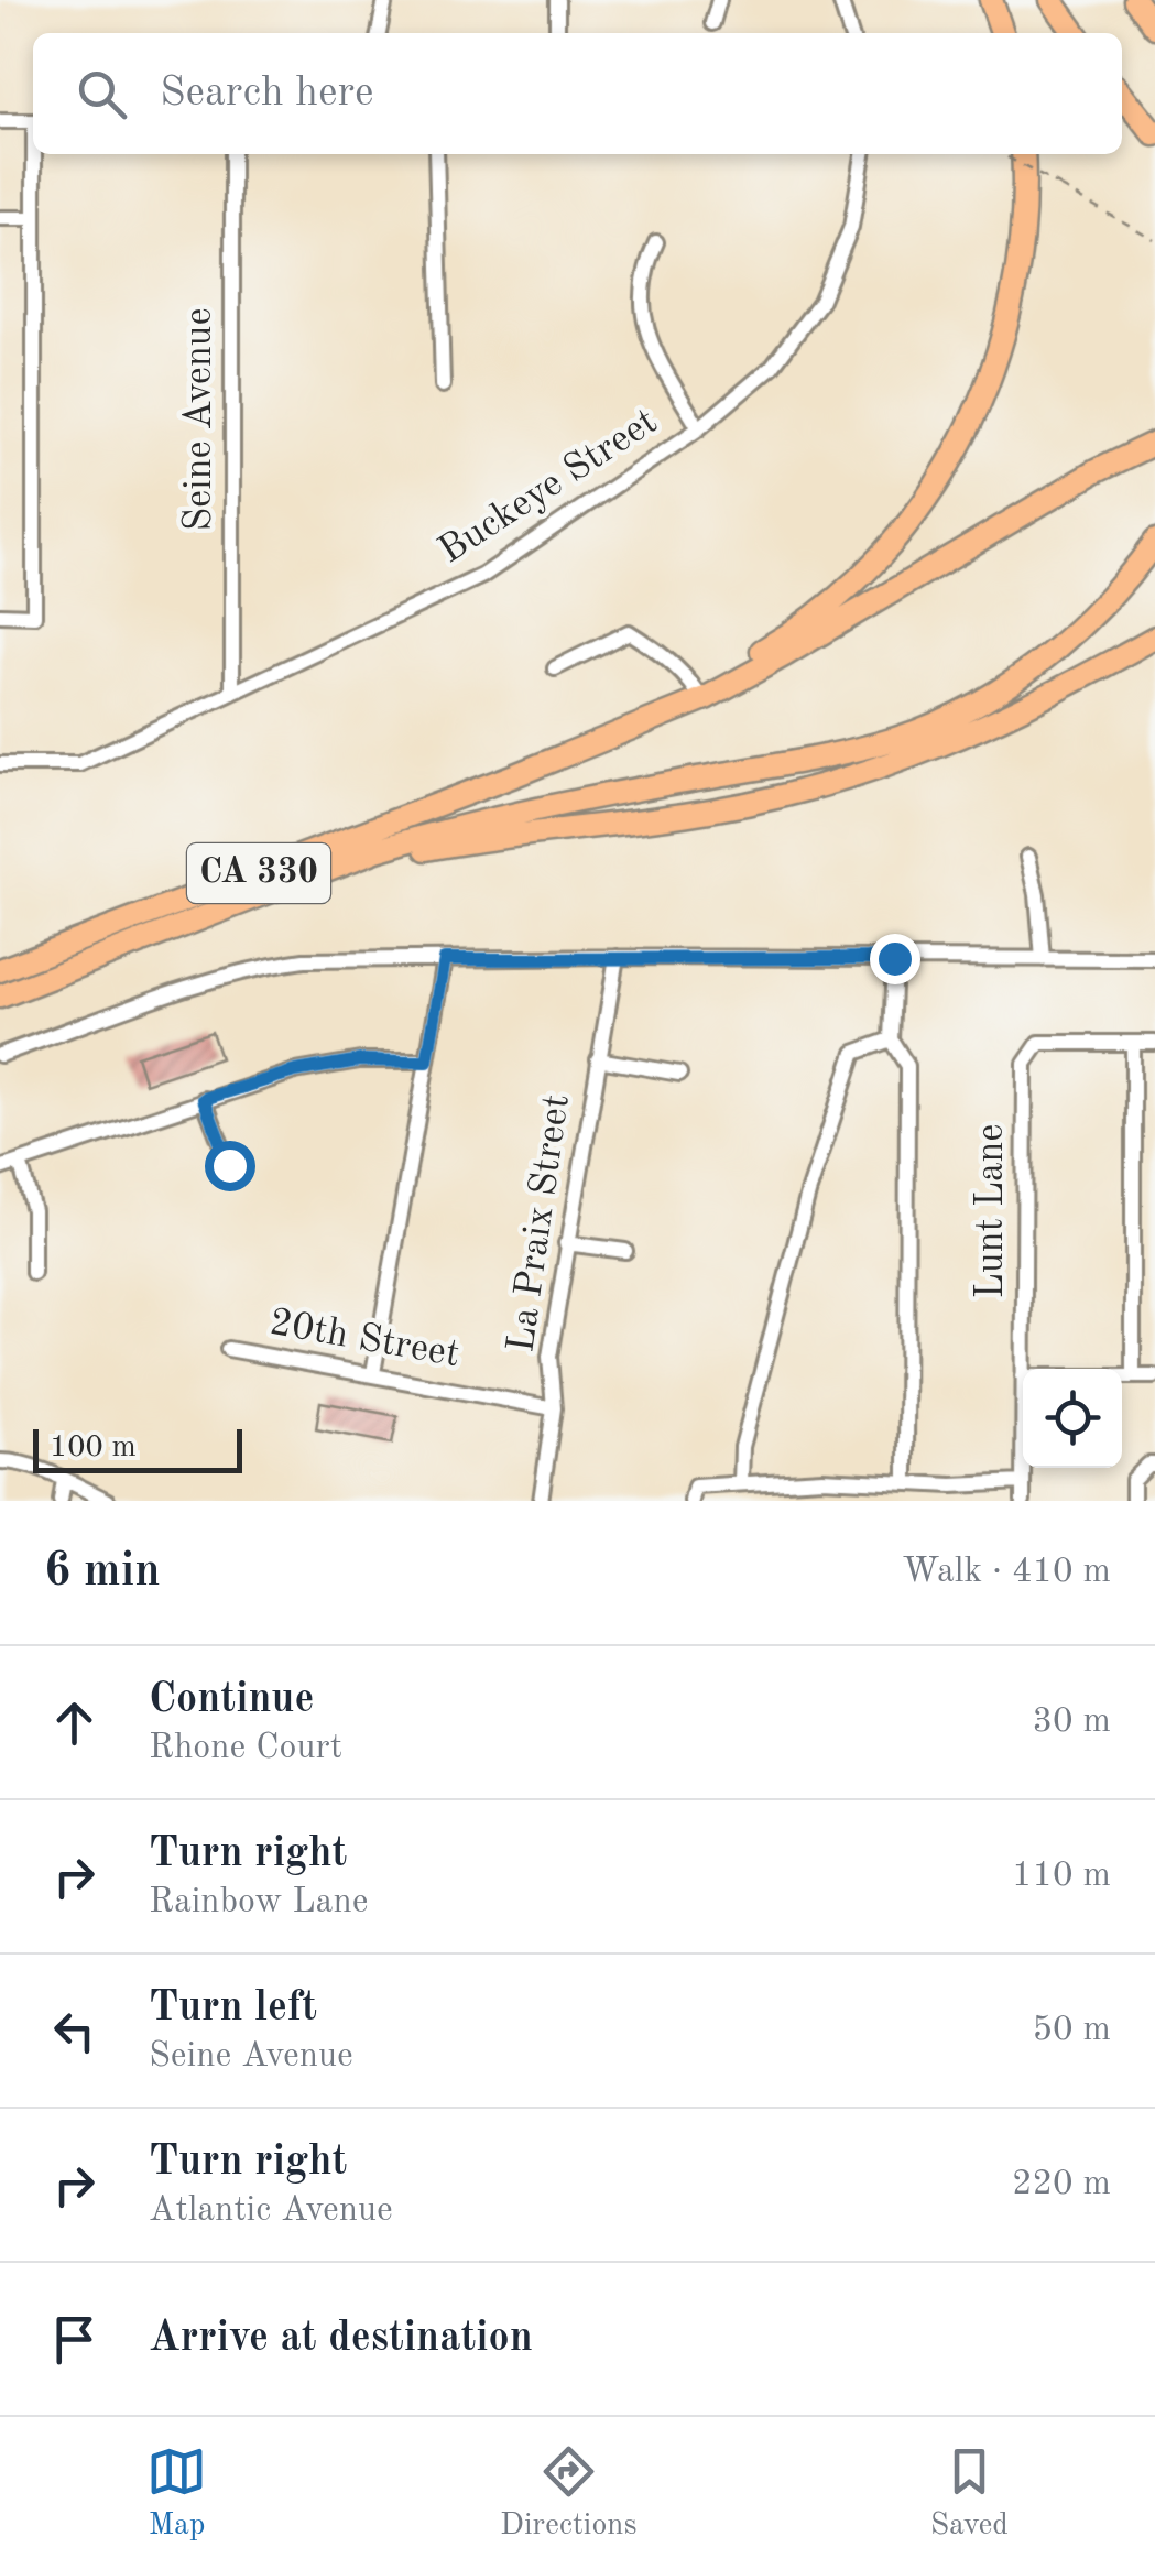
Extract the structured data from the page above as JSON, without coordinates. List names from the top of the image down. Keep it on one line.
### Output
{"streets":{"highway":["CA 330"],"street":["Seine Avenue","Buckeye Street","Lunt Lane","La Praix Street","20th Street"]},"crossings":[["Seine Avenue","Buckeye Street"],["La Praix Street","20th Street"]],"scale_bar":"100 m","page":{"search":"Search here","scale":"100 m","heading":["6 min","Walk · 410 m"],"list":[["Continue","Rhone Court","30 m"],["Turn right","Rainbow Lane","110 m"],["Turn left","Seine Avenue","50 m"],["Turn right","Atlantic Avenue","220 m"],"Arrive at destination"],"nav":["Map","Directions","Saved"]}}
